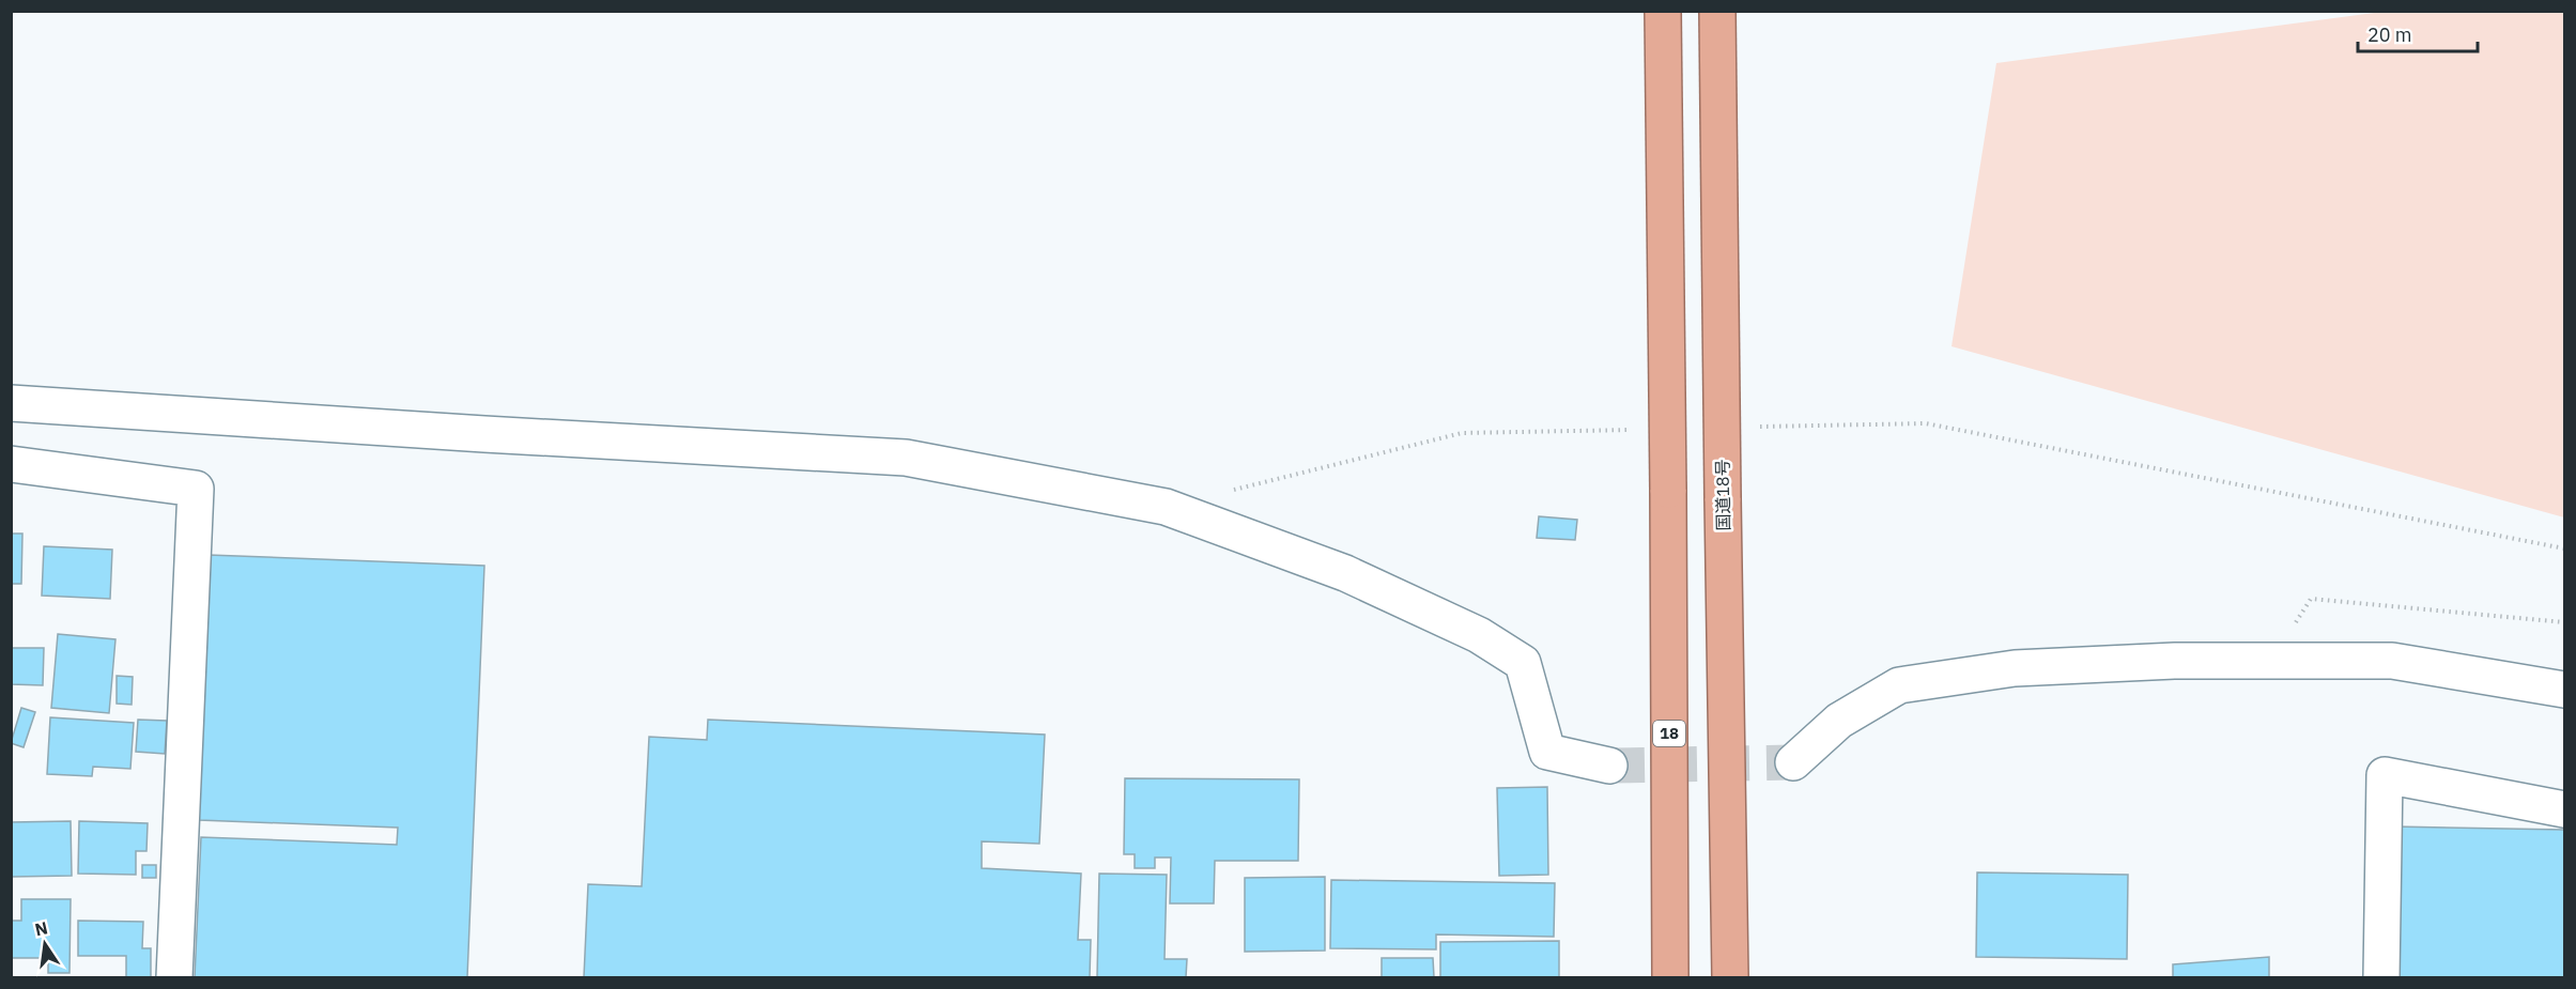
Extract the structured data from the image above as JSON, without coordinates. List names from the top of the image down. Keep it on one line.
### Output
{"streets":{"highway":["国道18号","18"]},"scale_bar":"20 m","north":"top"}
